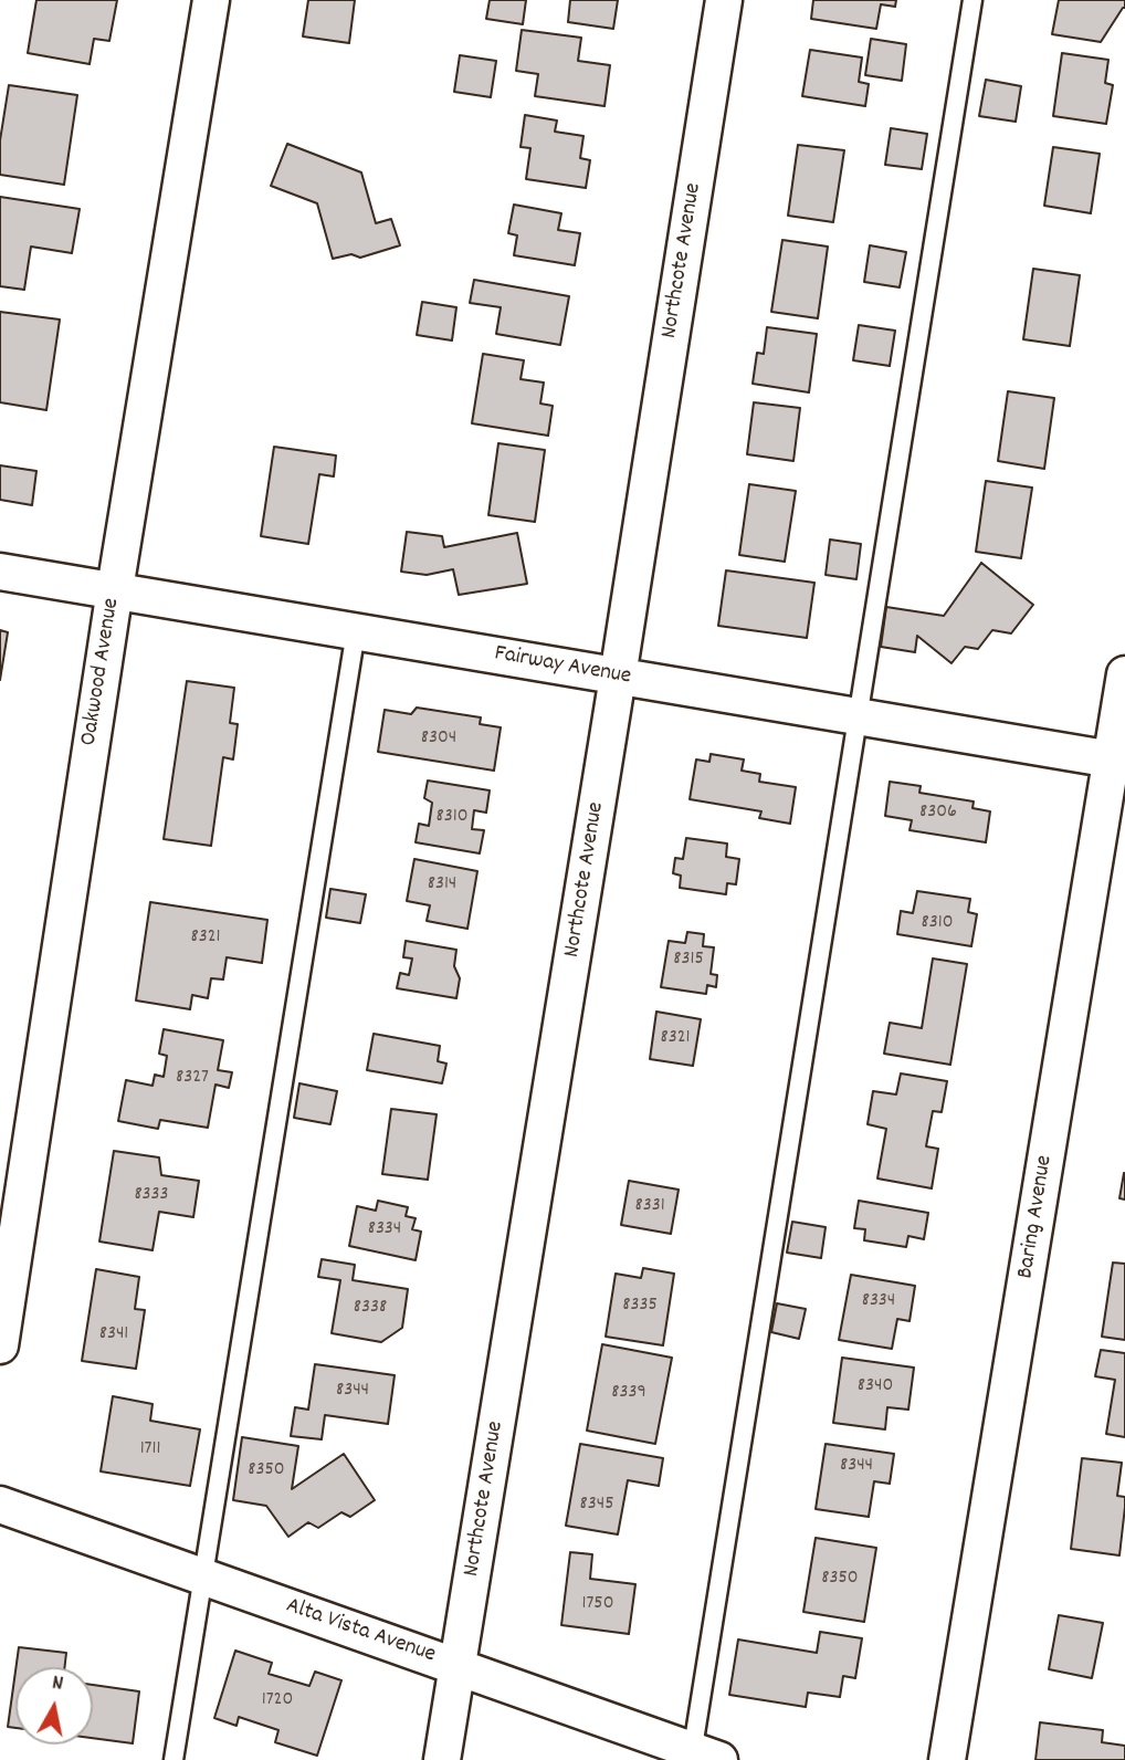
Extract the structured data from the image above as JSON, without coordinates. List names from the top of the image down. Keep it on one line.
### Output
{"streets":{"street":["Northcote Avenue","Fairway Avenue","Oakwood Avenue","Baring Avenue","Alta Vista Avenue"]},"crossings":[["Northcote Avenue","Fairway Avenue"],["Northcote Avenue","Alta Vista Avenue"],["Fairway Avenue","Oakwood Avenue"],["Fairway Avenue","Baring Avenue"]],"house_numbers":["8304","8306","8310","8314","8310","8321","8315","8321","8327","8333","8331","8334","8334","8335","8338","8341","8340","8344","8339","1711","8344","8350","8345","8350","1750","1720"],"north":"top"}
